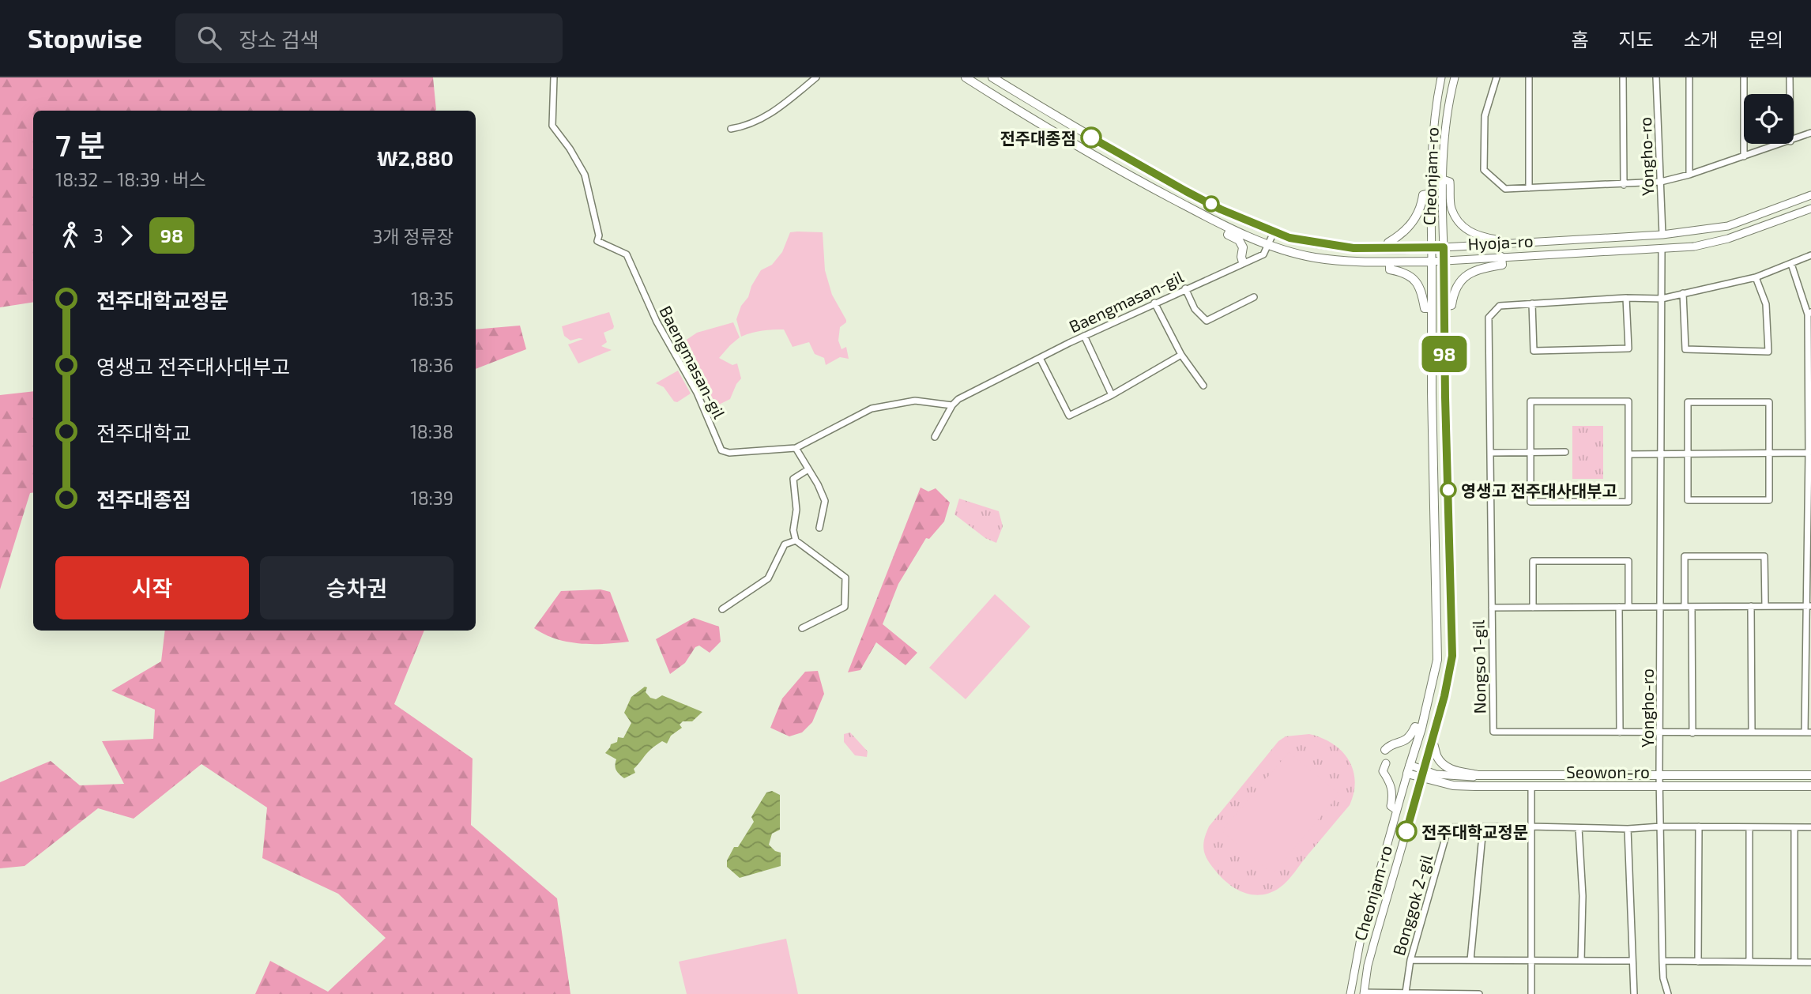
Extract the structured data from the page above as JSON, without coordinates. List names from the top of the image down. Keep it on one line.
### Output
{"streets":{"main road":["Cheonjam-ro","Hyoja-ro","Seowon-ro"],"street":["Yongho-ro","Baengmasan-gil","Nongso 1-gil","Bonggok 2-gil"]},"crossings":[["Yongho-ro","Hyoja-ro"],["Yongho-ro","Nongso 1-gil"],["Yongho-ro","Seowon-ro"],["Yongho-ro","Bonggok 2-gil"],["Cheonjam-ro","Hyoja-ro"],["Cheonjam-ro","Seowon-ro"],["Hyoja-ro","Baengmasan-gil"]],"places":["전주대종점","영생고 전주대사대부고","전주대학교정문"],"lines":["bus line 98"],"page":{"header":"Stopwise","search":"장소 검색","nav":["홈","지도","소개","문의"],"on_map":"98","heading":["7 분","18:32 – 18:39 · 버스","₩2,880"],"legs":["3","98","3개 정류장"],"list":[{"name":"전주대학교정문","value":"18:35"},{"name":"영생고 전주대사대부고","value":"18:36"},{"name":"전주대학교","value":"18:38"},{"name":"전주대종점","value":"18:39"}],"buttons":["시작","승차권"]}}
